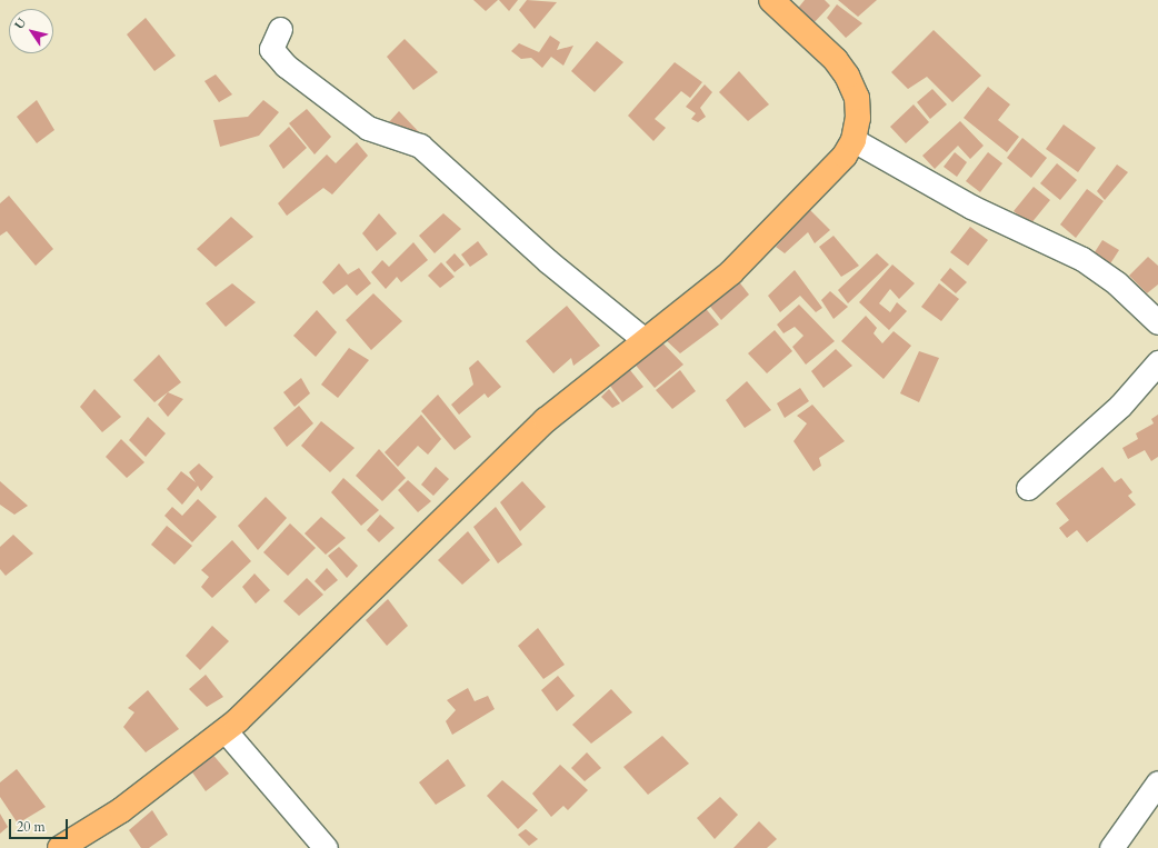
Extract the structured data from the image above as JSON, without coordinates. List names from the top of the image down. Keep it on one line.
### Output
{"scale_bar":"20 m","north":"top left"}
